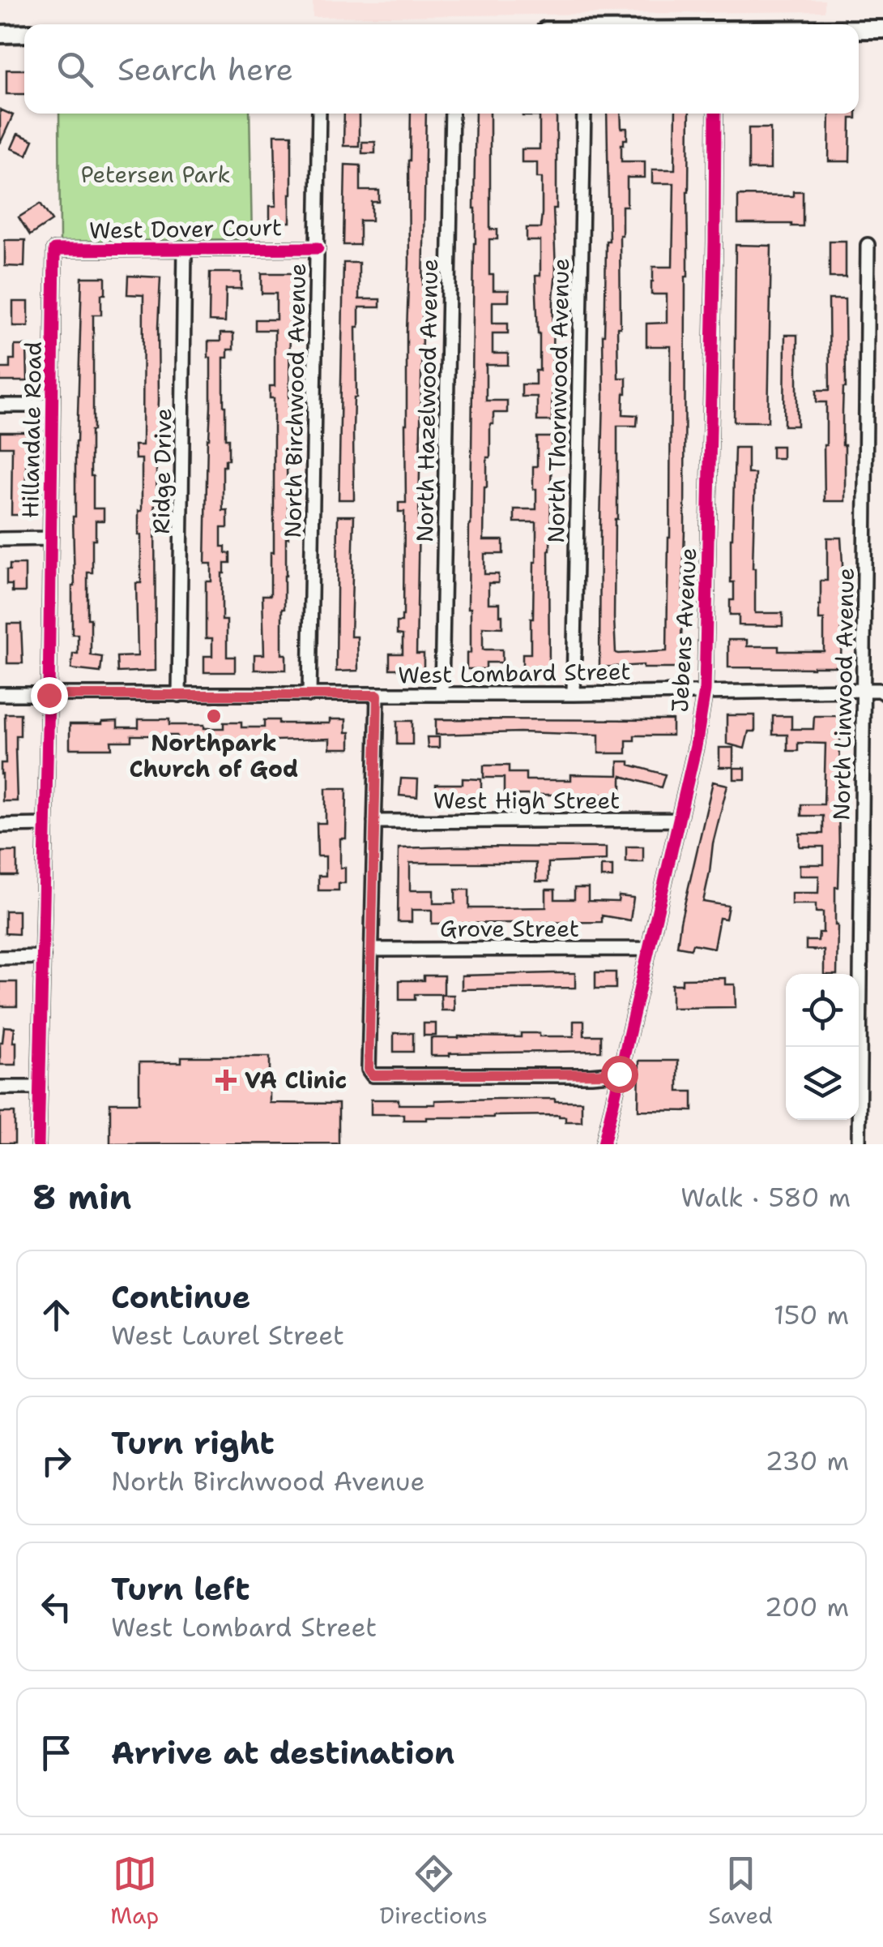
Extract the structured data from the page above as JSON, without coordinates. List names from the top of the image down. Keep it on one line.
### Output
{"streets":{"street":["West Dover Court","North Birchwood Avenue","North Hazelwood Avenue","North Thornwood Avenue","Hillandale Road","Ridge Drive","Jebens Avenue","West Lombard Street","North Linwood Avenue","West High Street","Grove Street"]},"crossings":[["West Dover Court","North Birchwood Avenue"],["West Dover Court","Hillandale Road"],["West Dover Court","Ridge Drive"],["North Birchwood Avenue","West Lombard Street"],["North Hazelwood Avenue","West Lombard Street"],["North Thornwood Avenue","West Lombard Street"],["Hillandale Road","West Lombard Street"],["Ridge Drive","West Lombard Street"],["Jebens Avenue","West Lombard Street"],["Jebens Avenue","West High Street"],["Jebens Avenue","Grove Street"],["West Lombard Street","North Linwood Avenue"]],"parks":["Petersen Park"],"places":{"other":["Northpark Church of God"],"health":["VA Clinic"]},"page":{"search":"Search here","heading":["8 min","Walk · 580 m"],"list":[["Continue","West Laurel Street","150 m"],["Turn right","North Birchwood Avenue","230 m"],["Turn left","West Lombard Street","200 m"],"Arrive at destination"],"nav":["Map","Directions","Saved"]}}
